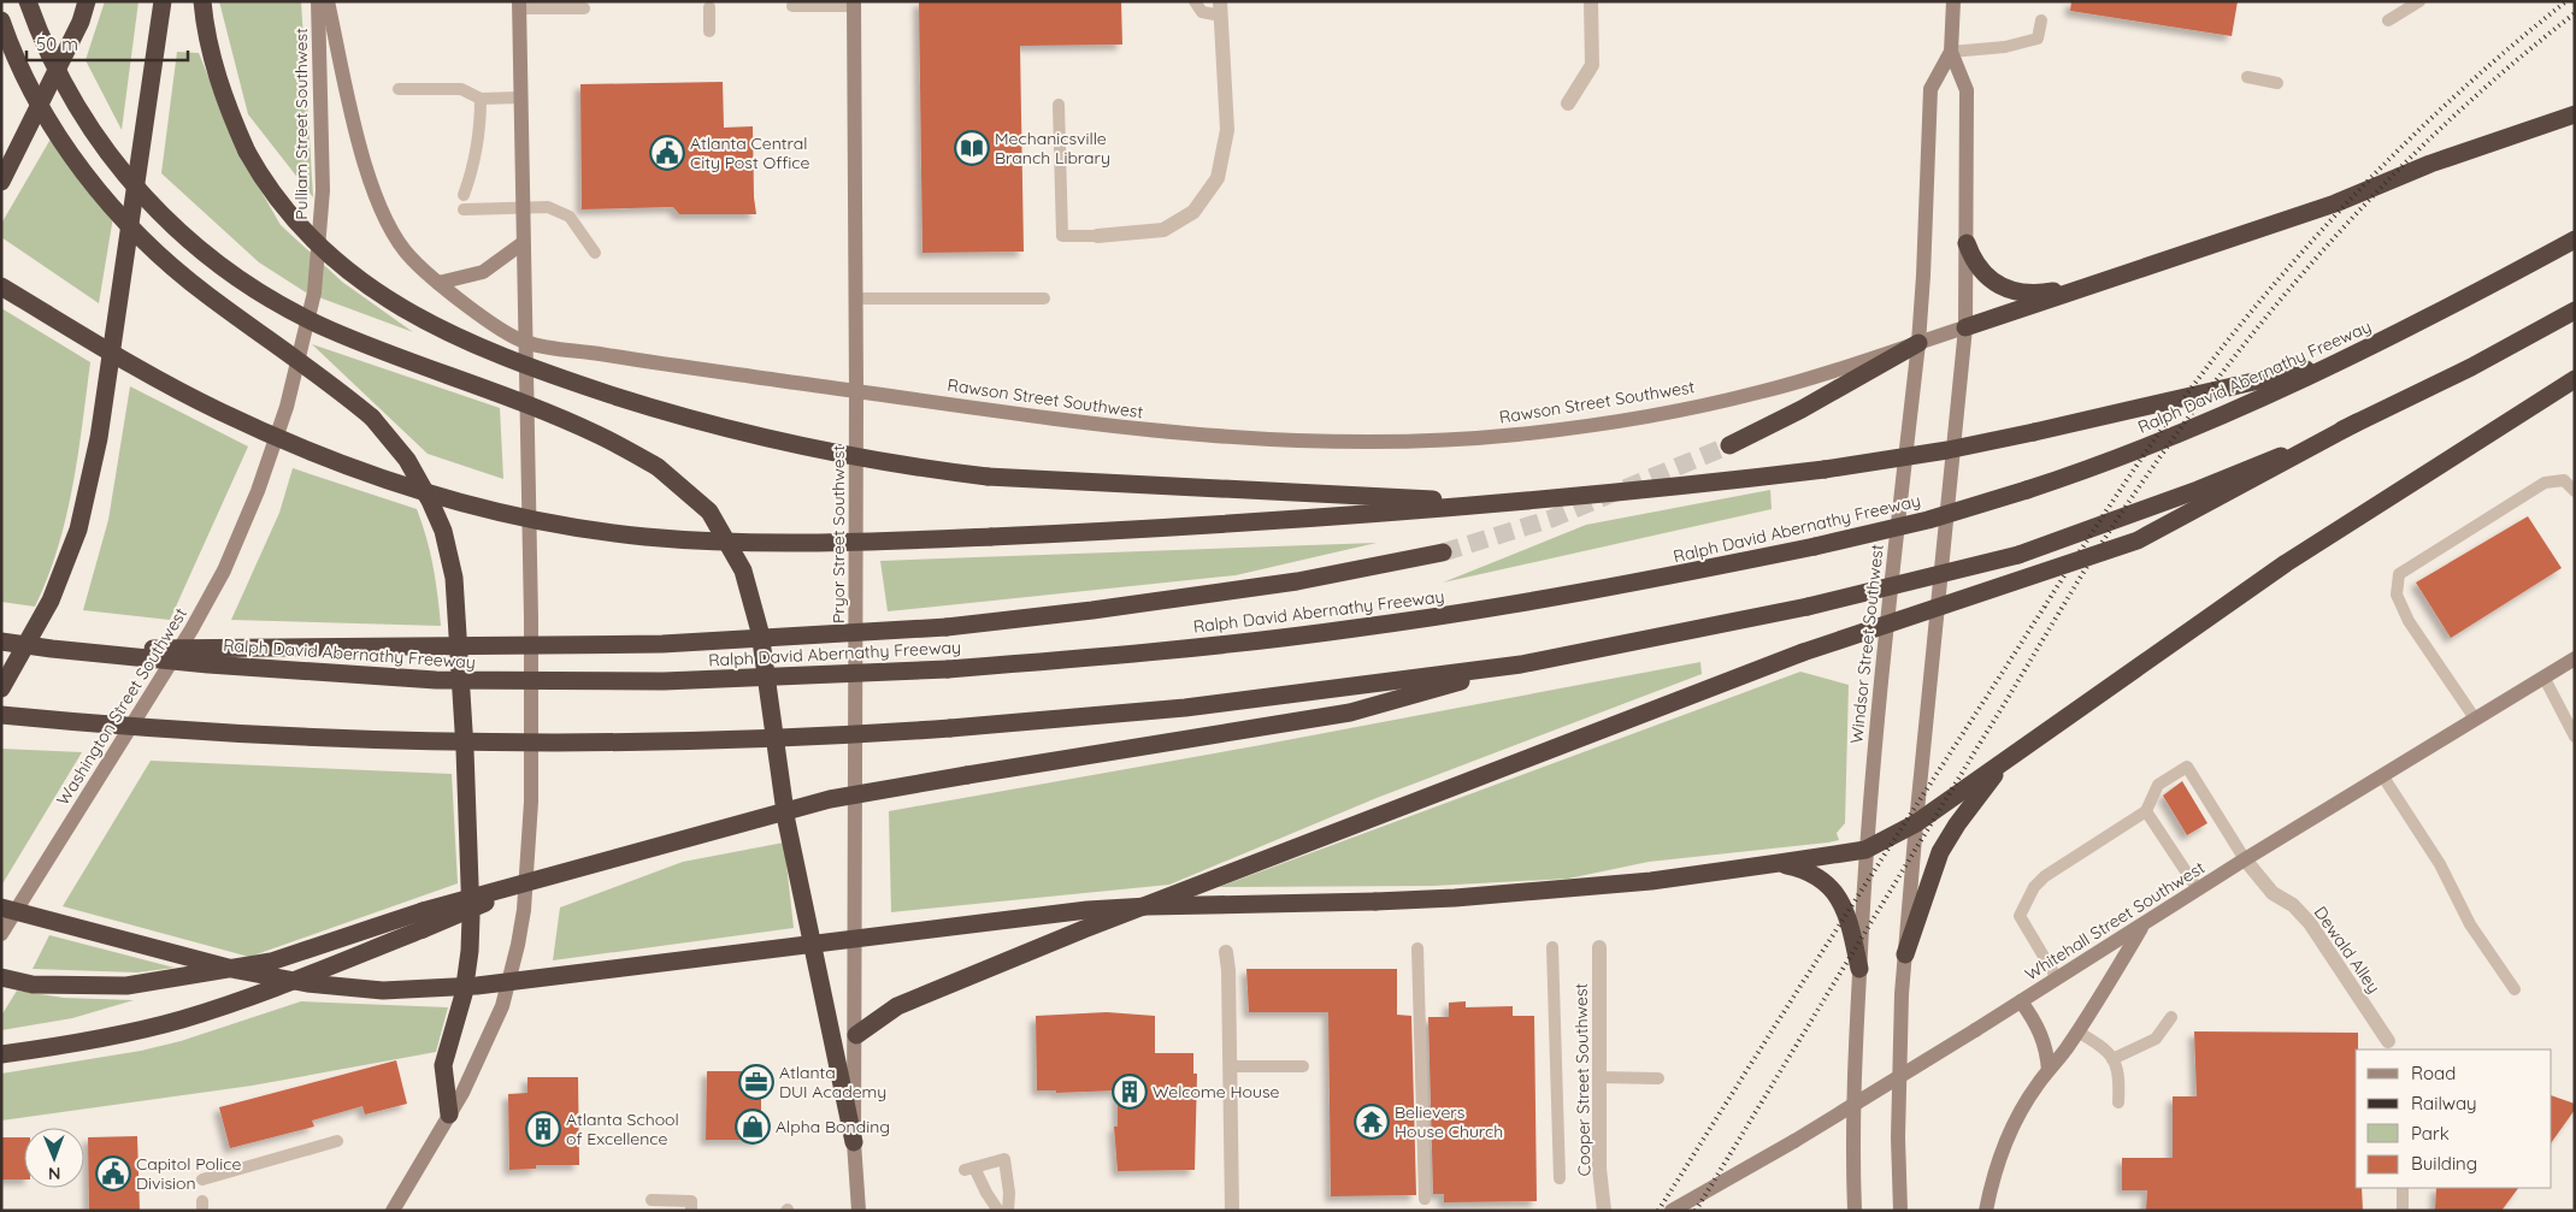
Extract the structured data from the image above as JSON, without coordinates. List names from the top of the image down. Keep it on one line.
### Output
{"streets":{"highway":["Ralph David Abernathy Freeway"],"main road":["Pulliam Street Southwest","Rawson Street Southwest","Pryor Street Southwest","Windsor Street Southwest","Washington Street Southwest","Whitehall Street Southwest"],"street":["Dewald Alley","Cooper Street Southwest"]},"crossings":[["Pulliam Street Southwest","Washington Street Southwest"],["Rawson Street Southwest","Pryor Street Southwest"],["Rawson Street Southwest","Windsor Street Southwest"],["Whitehall Street Southwest","Dewald Alley"]],"places":{"library":["Mechanicsville Branch Library"],"public building":["Atlanta Central City Post Office","Capitol Police Division"],"office":["Atlanta DUI Academy"],"building":["Welcome House","Atlanta School of Excellence"],"temple":["Believers House Church"],"shop":["Alpha Bonding"]},"legend":["Road","Railway","Park","Building"],"scale_bar":"50 m","north":"bottom"}
